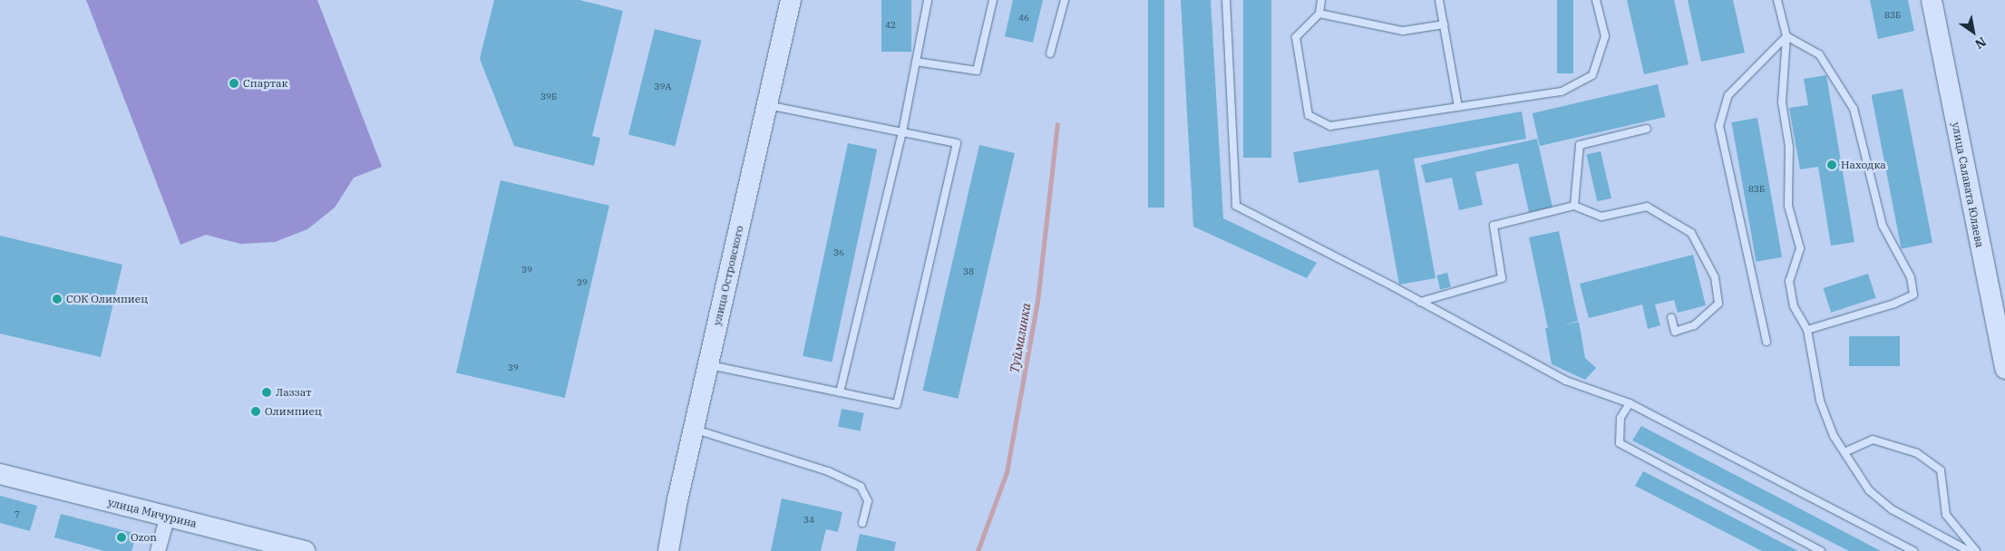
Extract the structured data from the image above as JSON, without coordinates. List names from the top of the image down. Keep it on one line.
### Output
{"streets":{"street":["улица Салавата Юлаева","улица Островского","улица Мичурина"]},"water":["Туймазинка"],"places":["Спартак","Находка","СОК Олимпиец","Лаззат","Олимпиец","Ozon"],"house_numbers":["83Б","46","42","39А","39Б","83Б","36","39","38","39","39","7","34"],"north":"bottom right"}
